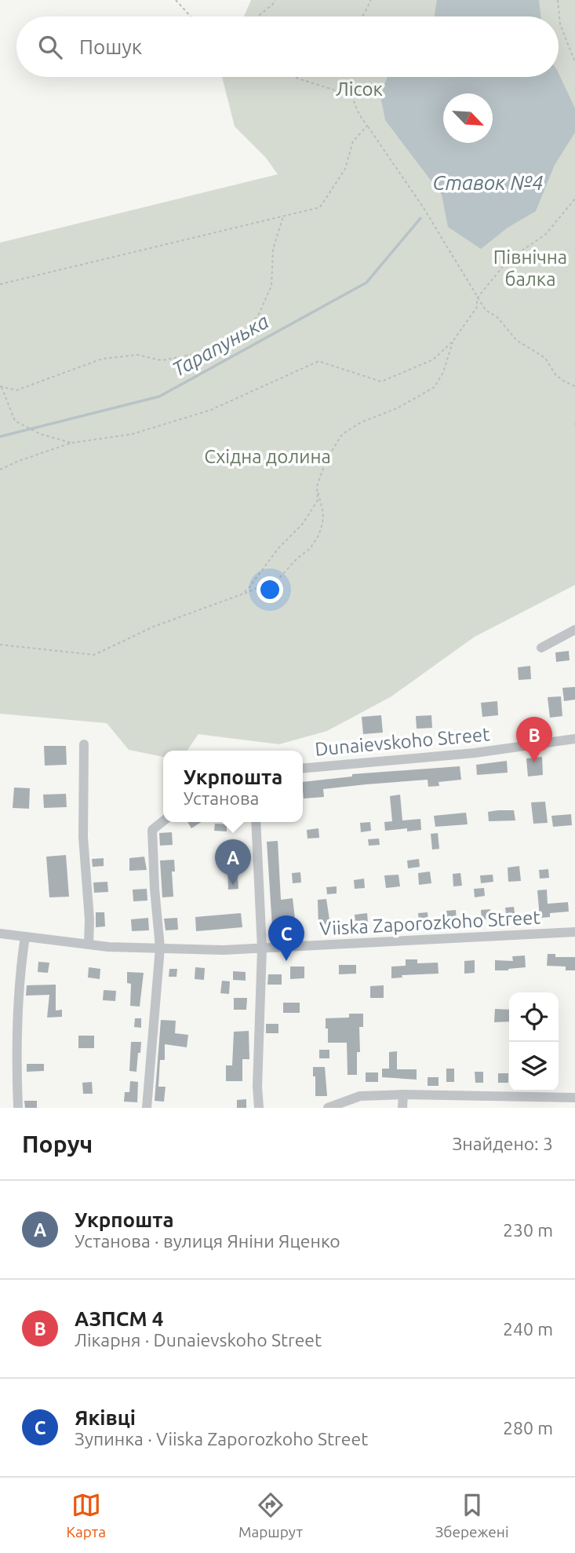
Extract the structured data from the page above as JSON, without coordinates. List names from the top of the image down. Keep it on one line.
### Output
{"streets":{"street":["Dunaievskoho Street","Viiska Zaporozkoho Street"]},"water":["Ставок №4","Тарапунька"],"parks":["Лісок","Північна балка","Східна долина"],"north":"bottom right","page":{"search":"Пошук","pins":["B","A","C"],"popup":["Укрпошта","Установа"],"heading":["Поруч","Знайдено: 3"],"list":[{"mark":"A","name":"Укрпошта","note":"Установа · вулиця Яніни Яценко","value":"230 m"},{"mark":"B","name":"АЗПСМ 4","note":"Лікарня · Dunaievskoho Street","value":"240 m"},{"mark":"C","name":"Яківці","note":"Зупинка · Viiska Zaporozkoho Street","value":"280 m"}],"nav":["Карта","Маршрут","Збережені"]}}
